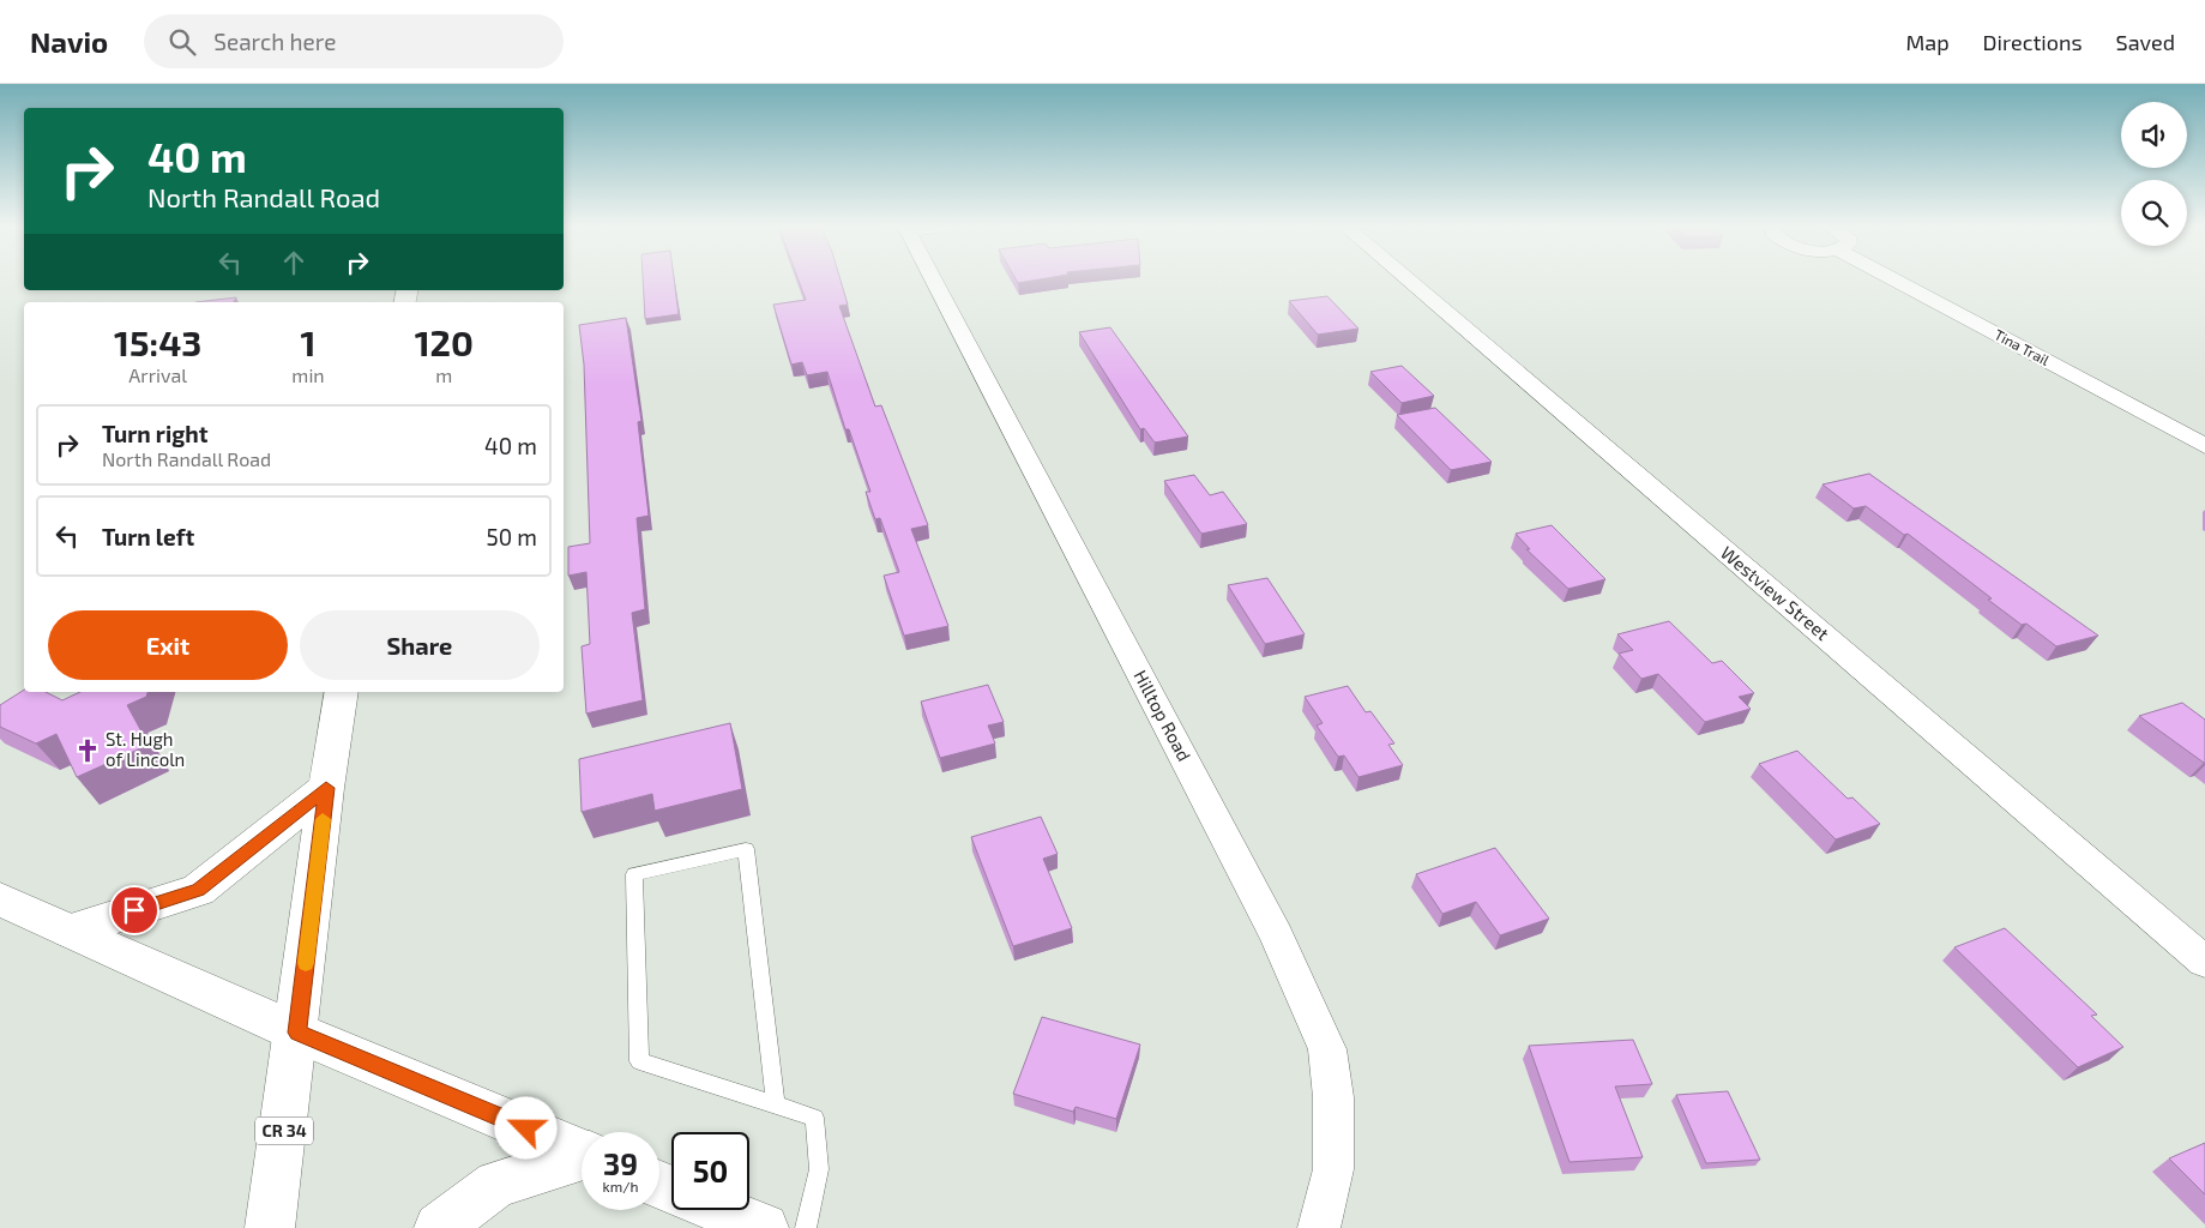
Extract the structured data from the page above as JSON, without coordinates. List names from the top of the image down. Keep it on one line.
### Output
{"streets":{"main road":["CR 34"],"street":["Tina Trail","Westview Street","Hilltop Road"]},"places":{"church":["St. Hugh of Lincoln"]},"page":{"header":"Navio","search":"Search here","nav":["Map","Directions","Saved"],"turn":["40 m","North Randall Road"],"eta":["15:43","Arrival","1","min","120","m"],"list":[{"name":"Turn right","note":"North Randall Road","value":"40 m"},{"name":"Turn left","value":"50 m"}],"buttons":["Exit","Share"],"speed":"39 km/h","limit":"50"}}
